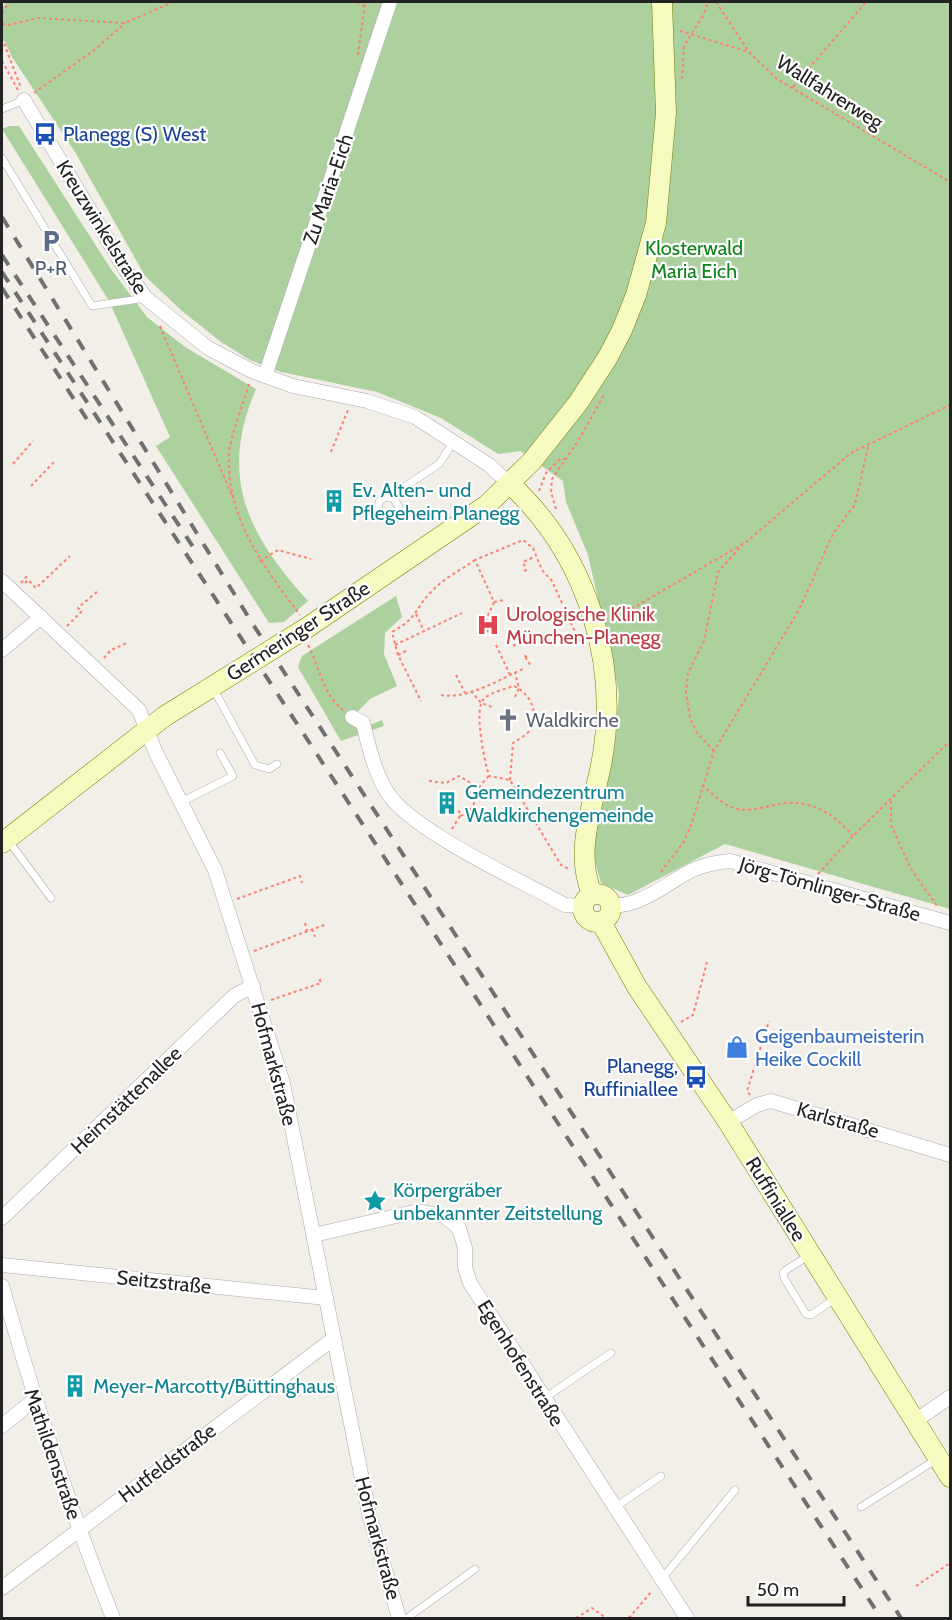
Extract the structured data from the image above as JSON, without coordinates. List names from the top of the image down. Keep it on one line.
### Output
{"streets":{"main road":["Kreuzwinkelstraße","Germeringer Straße","Ruffiniallee"],"street":["Zu Maria-Eich","Jörg-Tömlinger-Straße","Hofmarkstraße","Heimstättenallee","Karlstraße","Seitzstraße","Egenhofenstraße","Mathildenstraße","Hutfeldstraße"],"path":["Wallfahrerweg"]},"crossings":[["Zu Maria-Eich","Kreuzwinkelstraße"],["Kreuzwinkelstraße","Germeringer Straße"],["Kreuzwinkelstraße","Ruffiniallee"],["Germeringer Straße","Hofmarkstraße"],["Jörg-Tömlinger-Straße","Ruffiniallee"],["Hofmarkstraße","Heimstättenallee"],["Hofmarkstraße","Seitzstraße"],["Hofmarkstraße","Egenhofenstraße"],["Hofmarkstraße","Hutfeldstraße"],["Mathildenstraße","Hutfeldstraße"]],"parks":["Klosterwald Maria Eich"],"places":{"bus stop":["Planegg (S) West","Planegg, Ruffiniallee"],"parking":["P+R"],"building":["Ev. Alten- und Pflegeheim Planegg","Gemeindezentrum Waldkirchengemeinde","Meyer-Marcotty/Büttinghaus"],"hospital":["Urologische Klinik München-Planegg"],"church":["Waldkirche"],"shop":["Geigenbaumeisterin Heike Cockill"],"place":["Körpergräber unbekannter Zeitstellung"]},"scale_bar":"50 m"}
